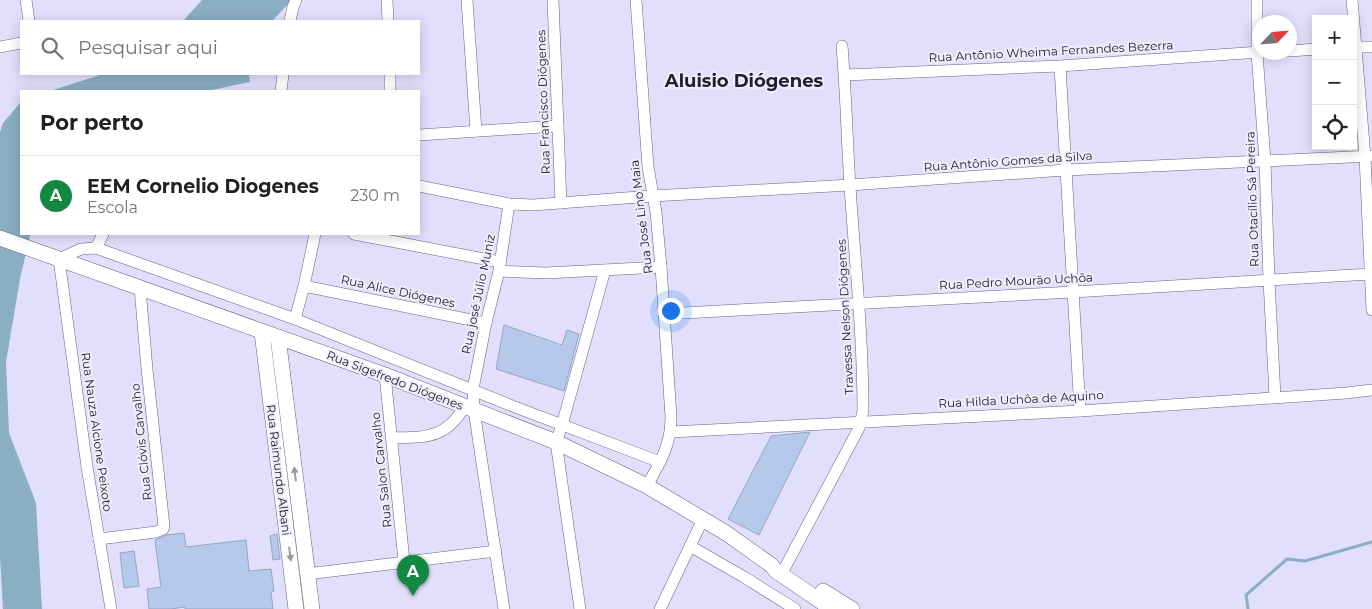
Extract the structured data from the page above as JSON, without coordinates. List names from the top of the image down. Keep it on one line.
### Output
{"streets":{"main road":["Rua Sigefredo Diógenes","Rua Raimundo Albani"],"street":["Rua Antônio Wheima Fernandes Bezerra","Rua Francisco Diógenes","Rua Antônio Gomes da Silva","Rua Otacílio Sá Pereira","Rua José Lino Maia","Rua Pedro Mourão Uchôa","Rua Alice Diógenes","Rua josé Júlio Muniz","Travessa Nelson Diógenes","Rua Hilda Uchôa de Aquino","Rua Nauza Alcione Peixoto","Rua Clóvis Carvalho","Rua Salon Carvalho"]},"crossings":[["Rua Antônio Wheima Fernandes Bezerra","Travessa Nelson Diógenes"],["Rua Francisco Diógenes","Rua Antônio Gomes da Silva"],["Rua Antônio Gomes da Silva","Rua Otacílio Sá Pereira"],["Rua Antônio Gomes da Silva","Rua José Lino Maia"],["Rua Antônio Gomes da Silva","Rua josé Júlio Muniz"],["Rua Antônio Gomes da Silva","Travessa Nelson Diógenes"],["Rua Otacílio Sá Pereira","Rua Pedro Mourão Uchôa"],["Rua Otacílio Sá Pereira","Rua Hilda Uchôa de Aquino"],["Rua José Lino Maia","Rua Pedro Mourão Uchôa"],["Rua José Lino Maia","Rua Sigefredo Diógenes"],["Rua José Lino Maia","Rua Hilda Uchôa de Aquino"],["Rua Pedro Mourão Uchôa","Travessa Nelson Diógenes"],["Rua Alice Diógenes","Rua josé Júlio Muniz"],["Rua josé Júlio Muniz","Rua Sigefredo Diógenes"],["Travessa Nelson Diógenes","Rua Sigefredo Diógenes"],["Travessa Nelson Diógenes","Rua Hilda Uchôa de Aquino"],["Rua Sigefredo Diógenes","Rua Nauza Alcione Peixoto"],["Rua Sigefredo Diógenes","Rua Clóvis Carvalho"],["Rua Sigefredo Diógenes","Rua Raimundo Albani"],["Rua Sigefredo Diógenes","Rua Salon Carvalho"],["Rua Nauza Alcione Peixoto","Rua Clóvis Carvalho"]],"districts":["Aluisio Diógenes"],"north":"top right","page":{"map_buttons":["+","−"],"search":"Pesquisar aqui","heading":"Por perto","list":[{"mark":"A","name":"EEM Cornelio Diogenes","note":"Escola","value":"230 m"}],"pins":"A"}}
